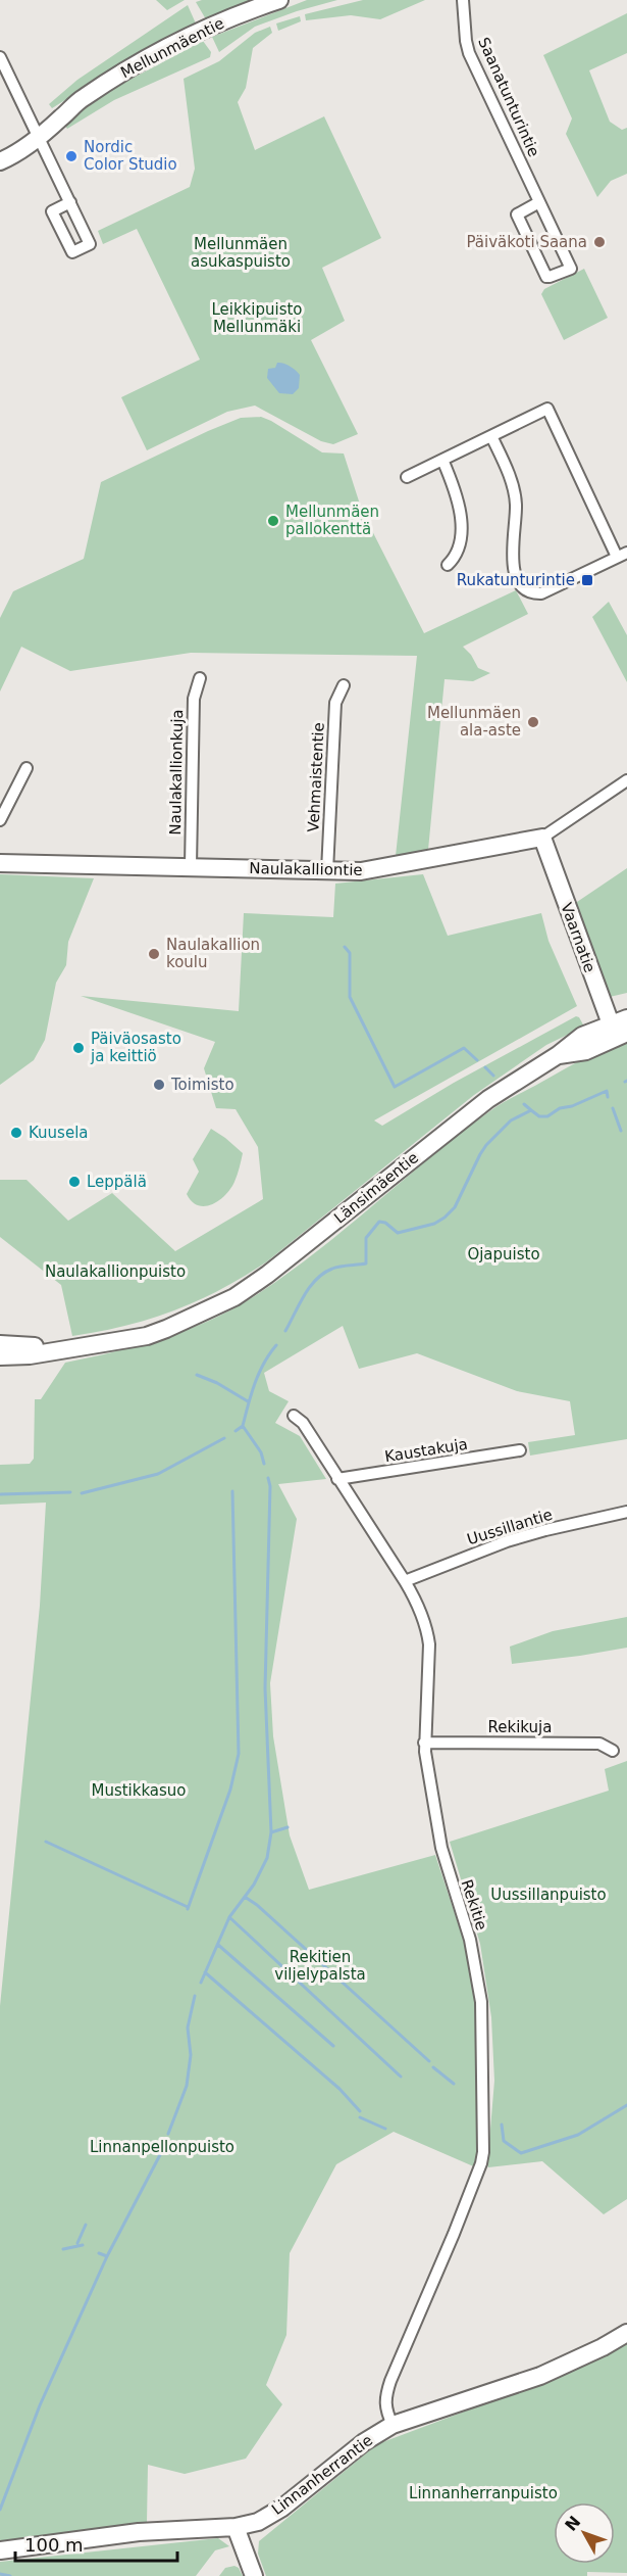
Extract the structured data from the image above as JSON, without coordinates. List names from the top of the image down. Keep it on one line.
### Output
{"streets":{"street":["Mellunmäentie","Saanatunturintie","Naulakallionkuja","Vehmaistentie","Naulakalliontie","Vaarnatie","Länsimäentie","Kaustakuja","Uussillantie","Rekikuja","Rekitie","Linnanherrantie"]},"crossings":[["Naulakallionkuja","Naulakalliontie"],["Vehmaistentie","Naulakalliontie"],["Naulakalliontie","Vaarnatie"],["Vaarnatie","Länsimäentie"],["Kaustakuja","Rekitie"],["Uussillantie","Rekitie"],["Rekikuja","Rekitie"],["Rekitie","Linnanherrantie"]],"parks":["Mellunmäen asukaspuisto","Leikkipuisto Mellunmäki","Ojapuisto","Naulakallionpuisto","Mustikkasuo","Uussillanpuisto","Rekitien viljelypalsta","Linnanpellonpuisto","Linnanherranpuisto"],"places":{"other":["Nordic Color Studio","Päiväkoti Saana","Mellunmäen pallokenttä","Mellunmäen ala-aste","Naulakallion koulu","Päiväosasto ja keittiö","Toimisto","Kuusela","Leppälä"],"transit":["Rukatunturintie"]},"scale_bar":"100 m","north":"top left"}
